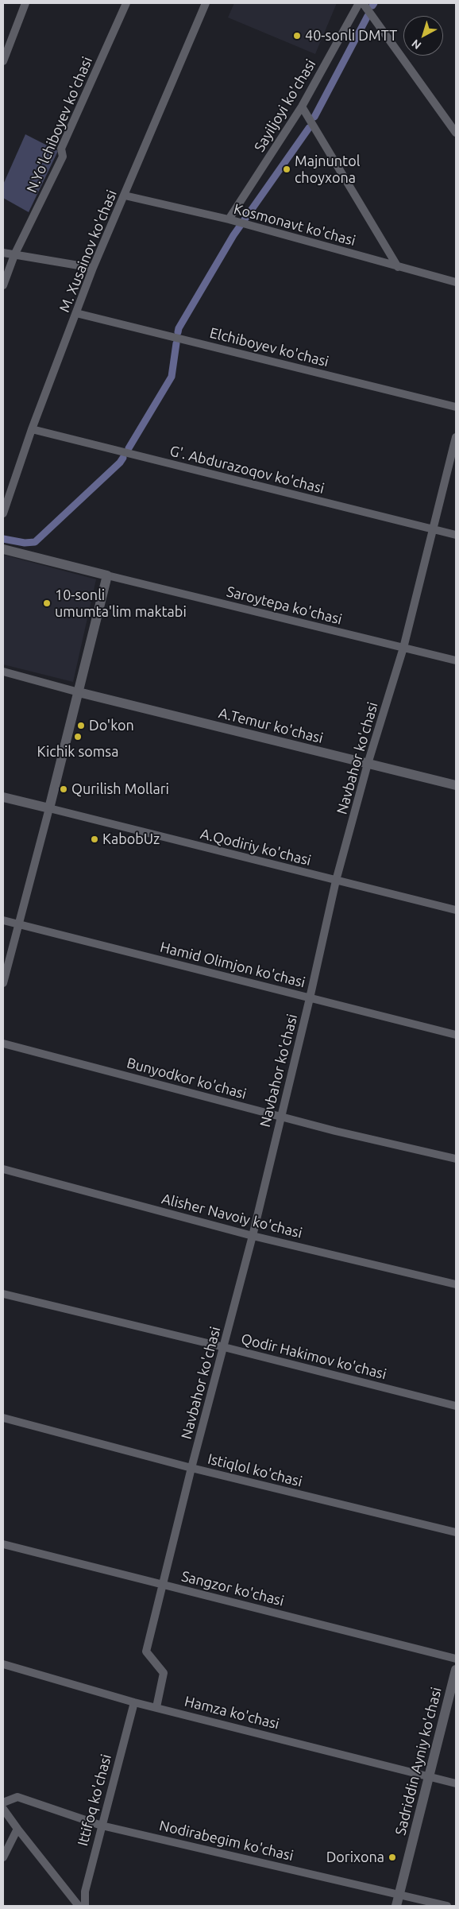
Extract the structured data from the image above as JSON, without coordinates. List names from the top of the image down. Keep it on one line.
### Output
{"streets":{"main road":["A.Temur ko'chasi","Sadriddin Ayniy ko'chasi"],"street":["Sayiljoyi ko'chasi","N.Yo'lchiboyev ko'chasi","Kosmonavt ko'chasi","M. Xusainov ko'chasi","Elchiboyev ko'chasi","G'. Abdurazoqov ko'chasi","Saroytepa ko'chasi","Navbahor ko'chasi","A.Qodiriy ko'chasi","Hamid Olimjon ko'chasi","Bunyodkor ko'chasi","Alisher Navoiy ko'chasi","Qodir Hakimov ko'chasi","Istiqlol ko'chasi","Sangzor ko'chasi","Hamza ko'chasi","Ittifoq ko'chasi","Nodirabegim ko'chasi"]},"crossings":[["Sayiljoyi ko'chasi","Kosmonavt ko'chasi"],["Kosmonavt ko'chasi","M. Xusainov ko'chasi"],["M. Xusainov ko'chasi","Elchiboyev ko'chasi"],["M. Xusainov ko'chasi","G'. Abdurazoqov ko'chasi"],["G'. Abdurazoqov ko'chasi","Navbahor ko'chasi"],["Saroytepa ko'chasi","Navbahor ko'chasi"],["A.Temur ko'chasi","Navbahor ko'chasi"],["Navbahor ko'chasi","A.Qodiriy ko'chasi"],["Navbahor ko'chasi","Hamid Olimjon ko'chasi"],["Navbahor ko'chasi","Bunyodkor ko'chasi"],["Navbahor ko'chasi","Alisher Navoiy ko'chasi"],["Navbahor ko'chasi","Qodir Hakimov ko'chasi"],["Navbahor ko'chasi","Istiqlol ko'chasi"],["Navbahor ko'chasi","Sangzor ko'chasi"],["Navbahor ko'chasi","Hamza ko'chasi"],["Hamza ko'chasi","Sadriddin Ayniy ko'chasi"],["Hamza ko'chasi","Ittifoq ko'chasi"],["Sadriddin Ayniy ko'chasi","Nodirabegim ko'chasi"],["Ittifoq ko'chasi","Nodirabegim ko'chasi"]],"places":["40-sonli DMTT","Majnuntol choyxona","10-sonli umumta'lim maktabi","Do'kon","Kichik somsa","Qurilish Mollari","KabobUz","Dorixona"],"north":"bottom left"}
